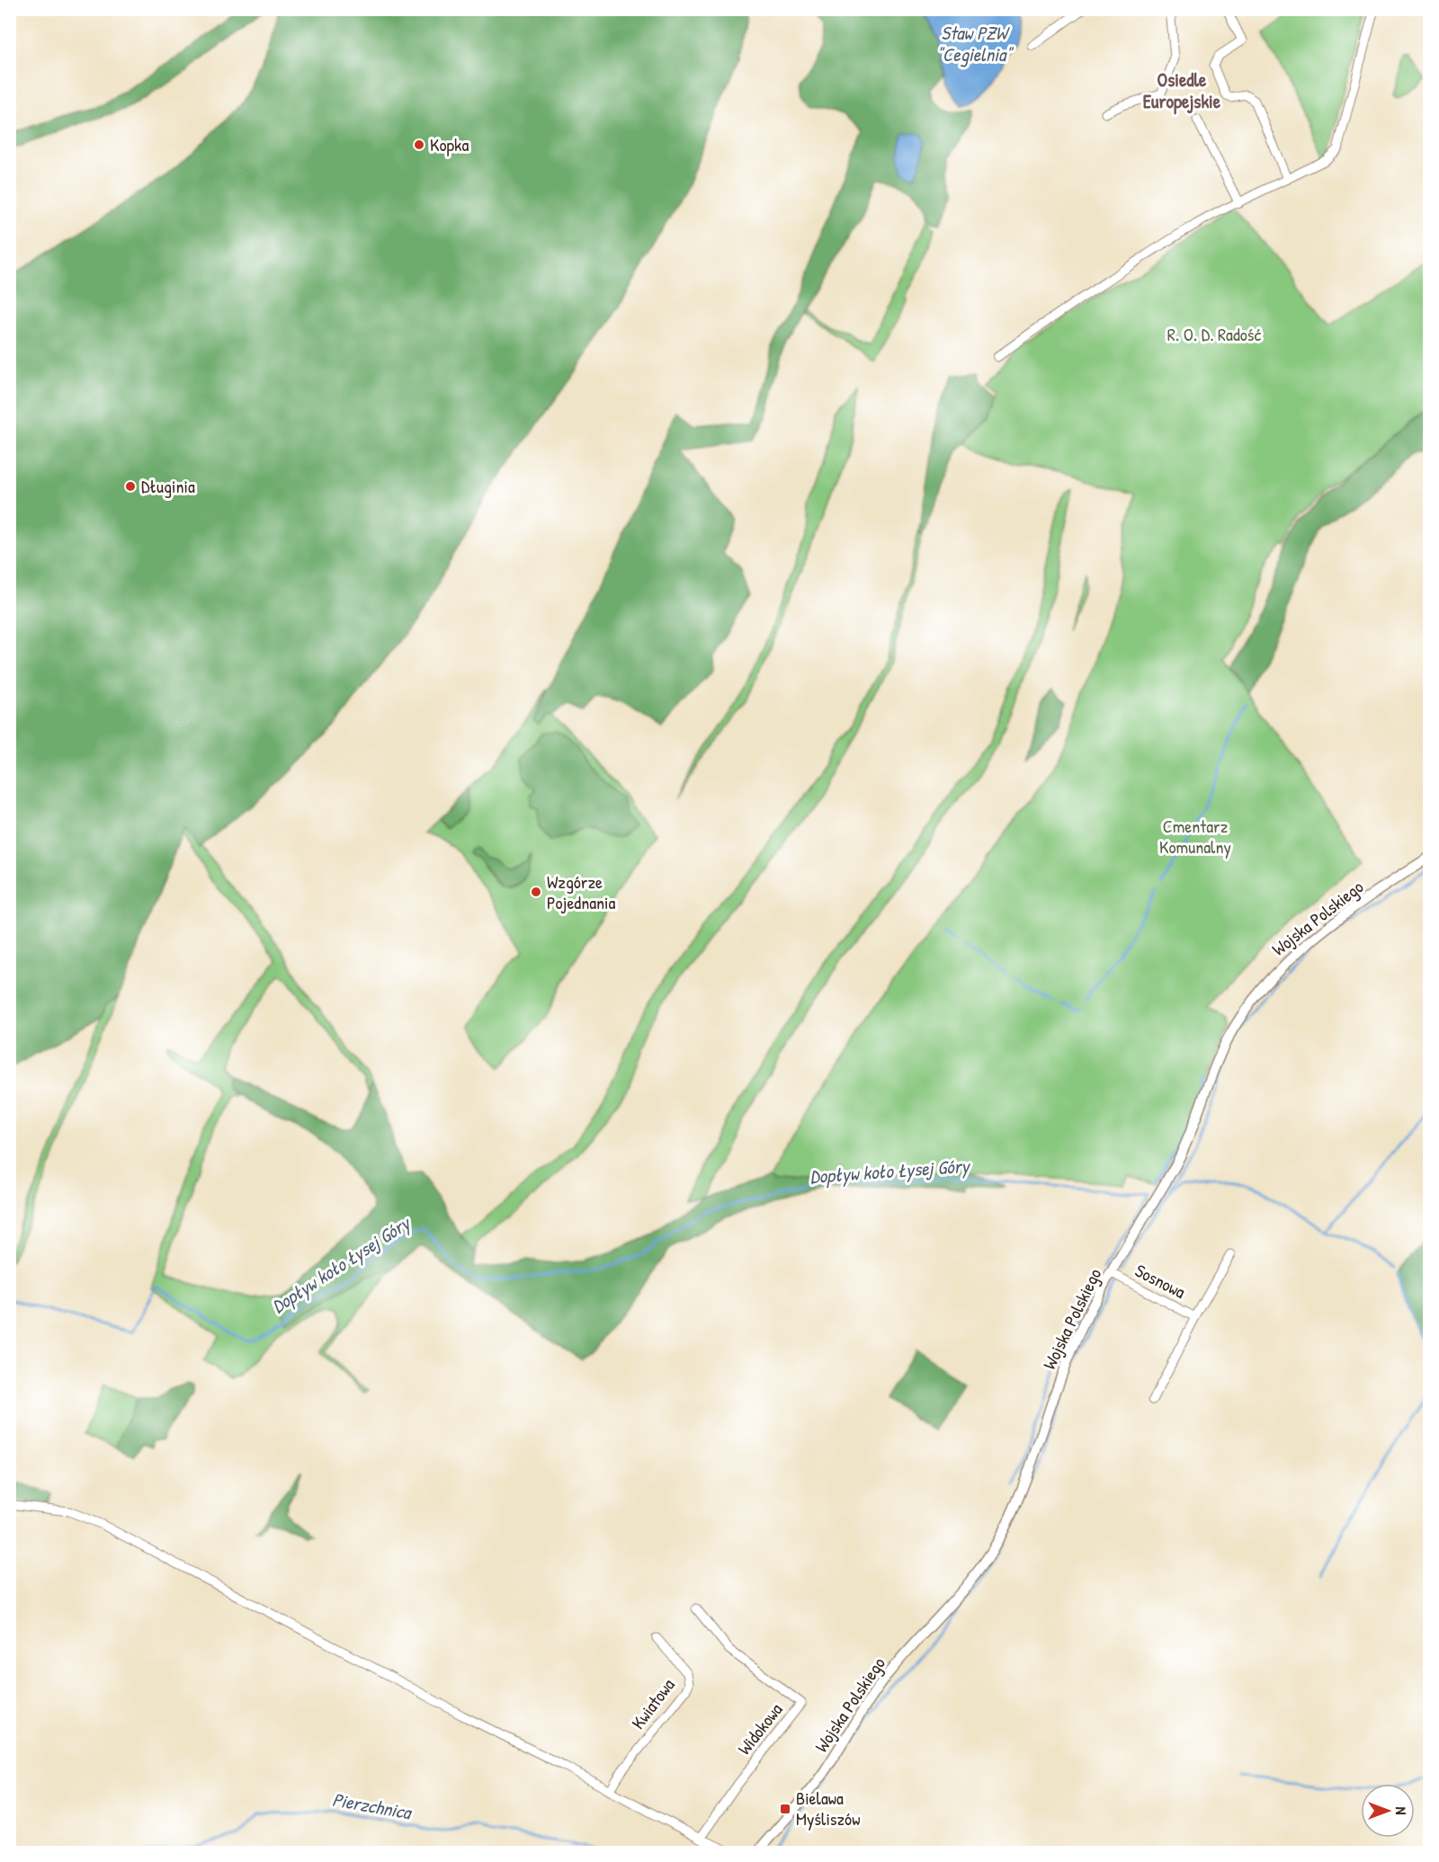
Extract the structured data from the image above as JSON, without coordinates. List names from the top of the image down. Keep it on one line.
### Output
{"streets":{"street":["Wojska Polskiego","Sosnowa","Kwiatowa","Widokowa"]},"crossings":[["Wojska Polskiego","Sosnowa"]],"districts":["Osiedle Europejskie"],"water":["Staw PZW \"Cegielnia\"","Dopływ koło Łysej Góry","Pierzchnica"],"parks":["R. O. D. Radość","Cmentarz Komunalny"],"places":{"other":["Kopka","Długinia","Wzgórze Pojednania"],"transit":["Bielawa Myśliszów"]},"north":"right"}
